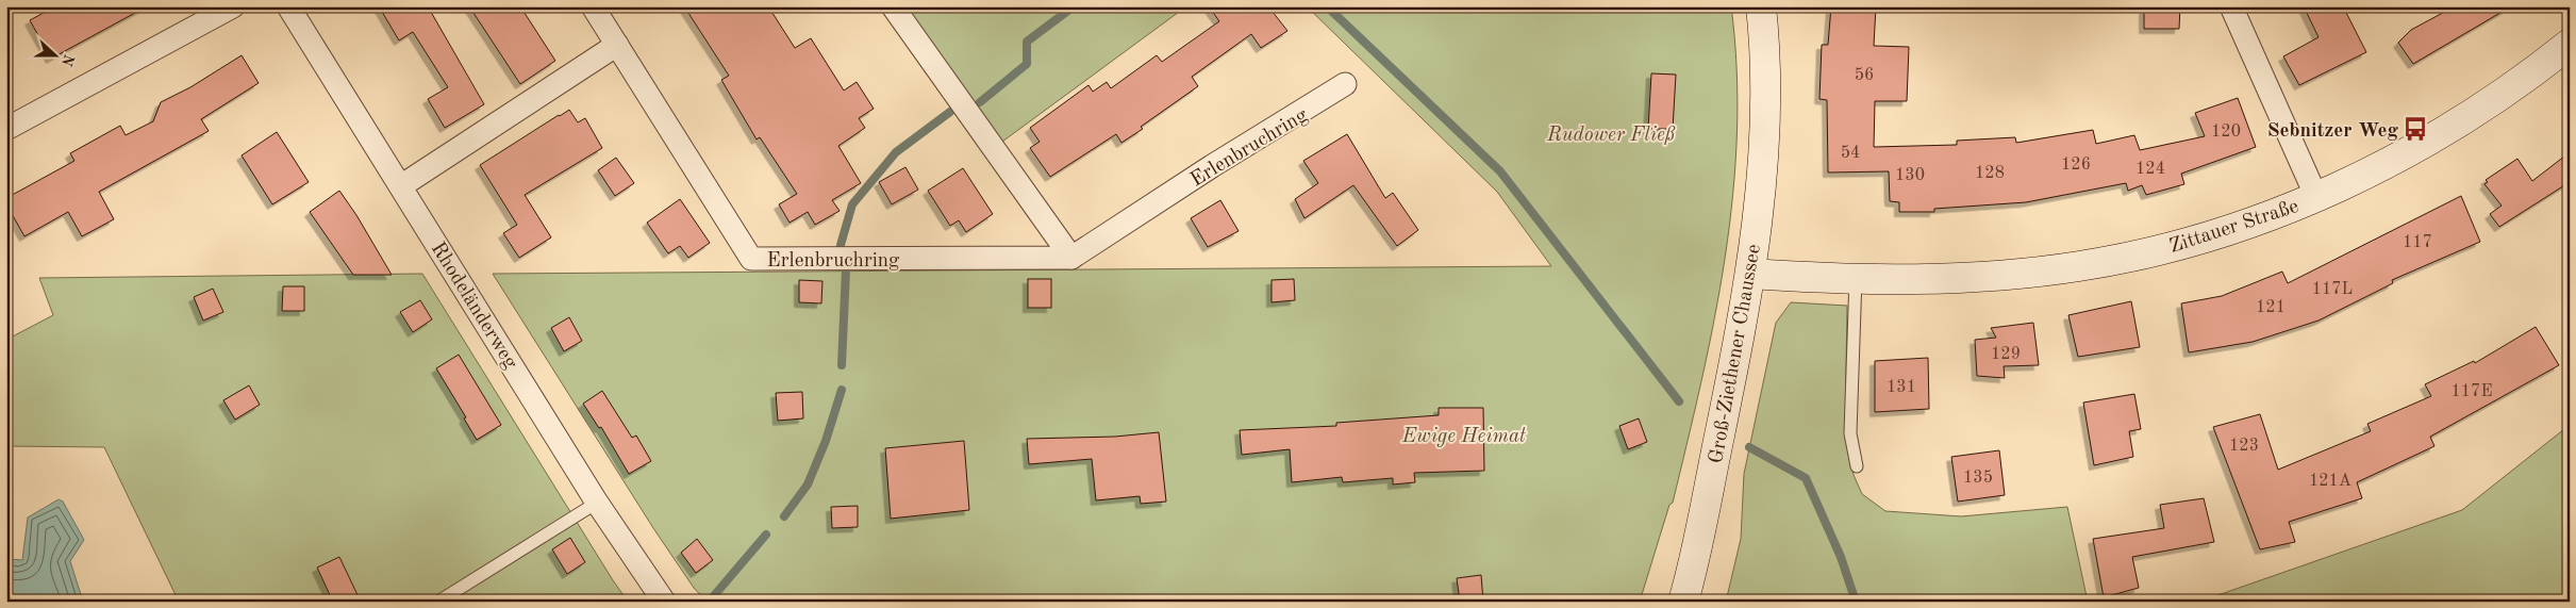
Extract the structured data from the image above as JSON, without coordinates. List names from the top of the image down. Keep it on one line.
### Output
{"streets":{"street":["Erlenbruchring","Zittauer Straße","Rhodeländerweg","Groß-Ziethener Chaussee"]},"crossings":[["Zittauer Straße","Groß-Ziethener Chaussee"]],"parks":["Rudower Fließ","Ewige Heimat"],"places":{"bus stop":["Sebnitzer Weg"]},"house_numbers":["56","120","54","126","124","128","130","117","117L","121","129","131","117E","123","135","121A"],"north":"right"}
